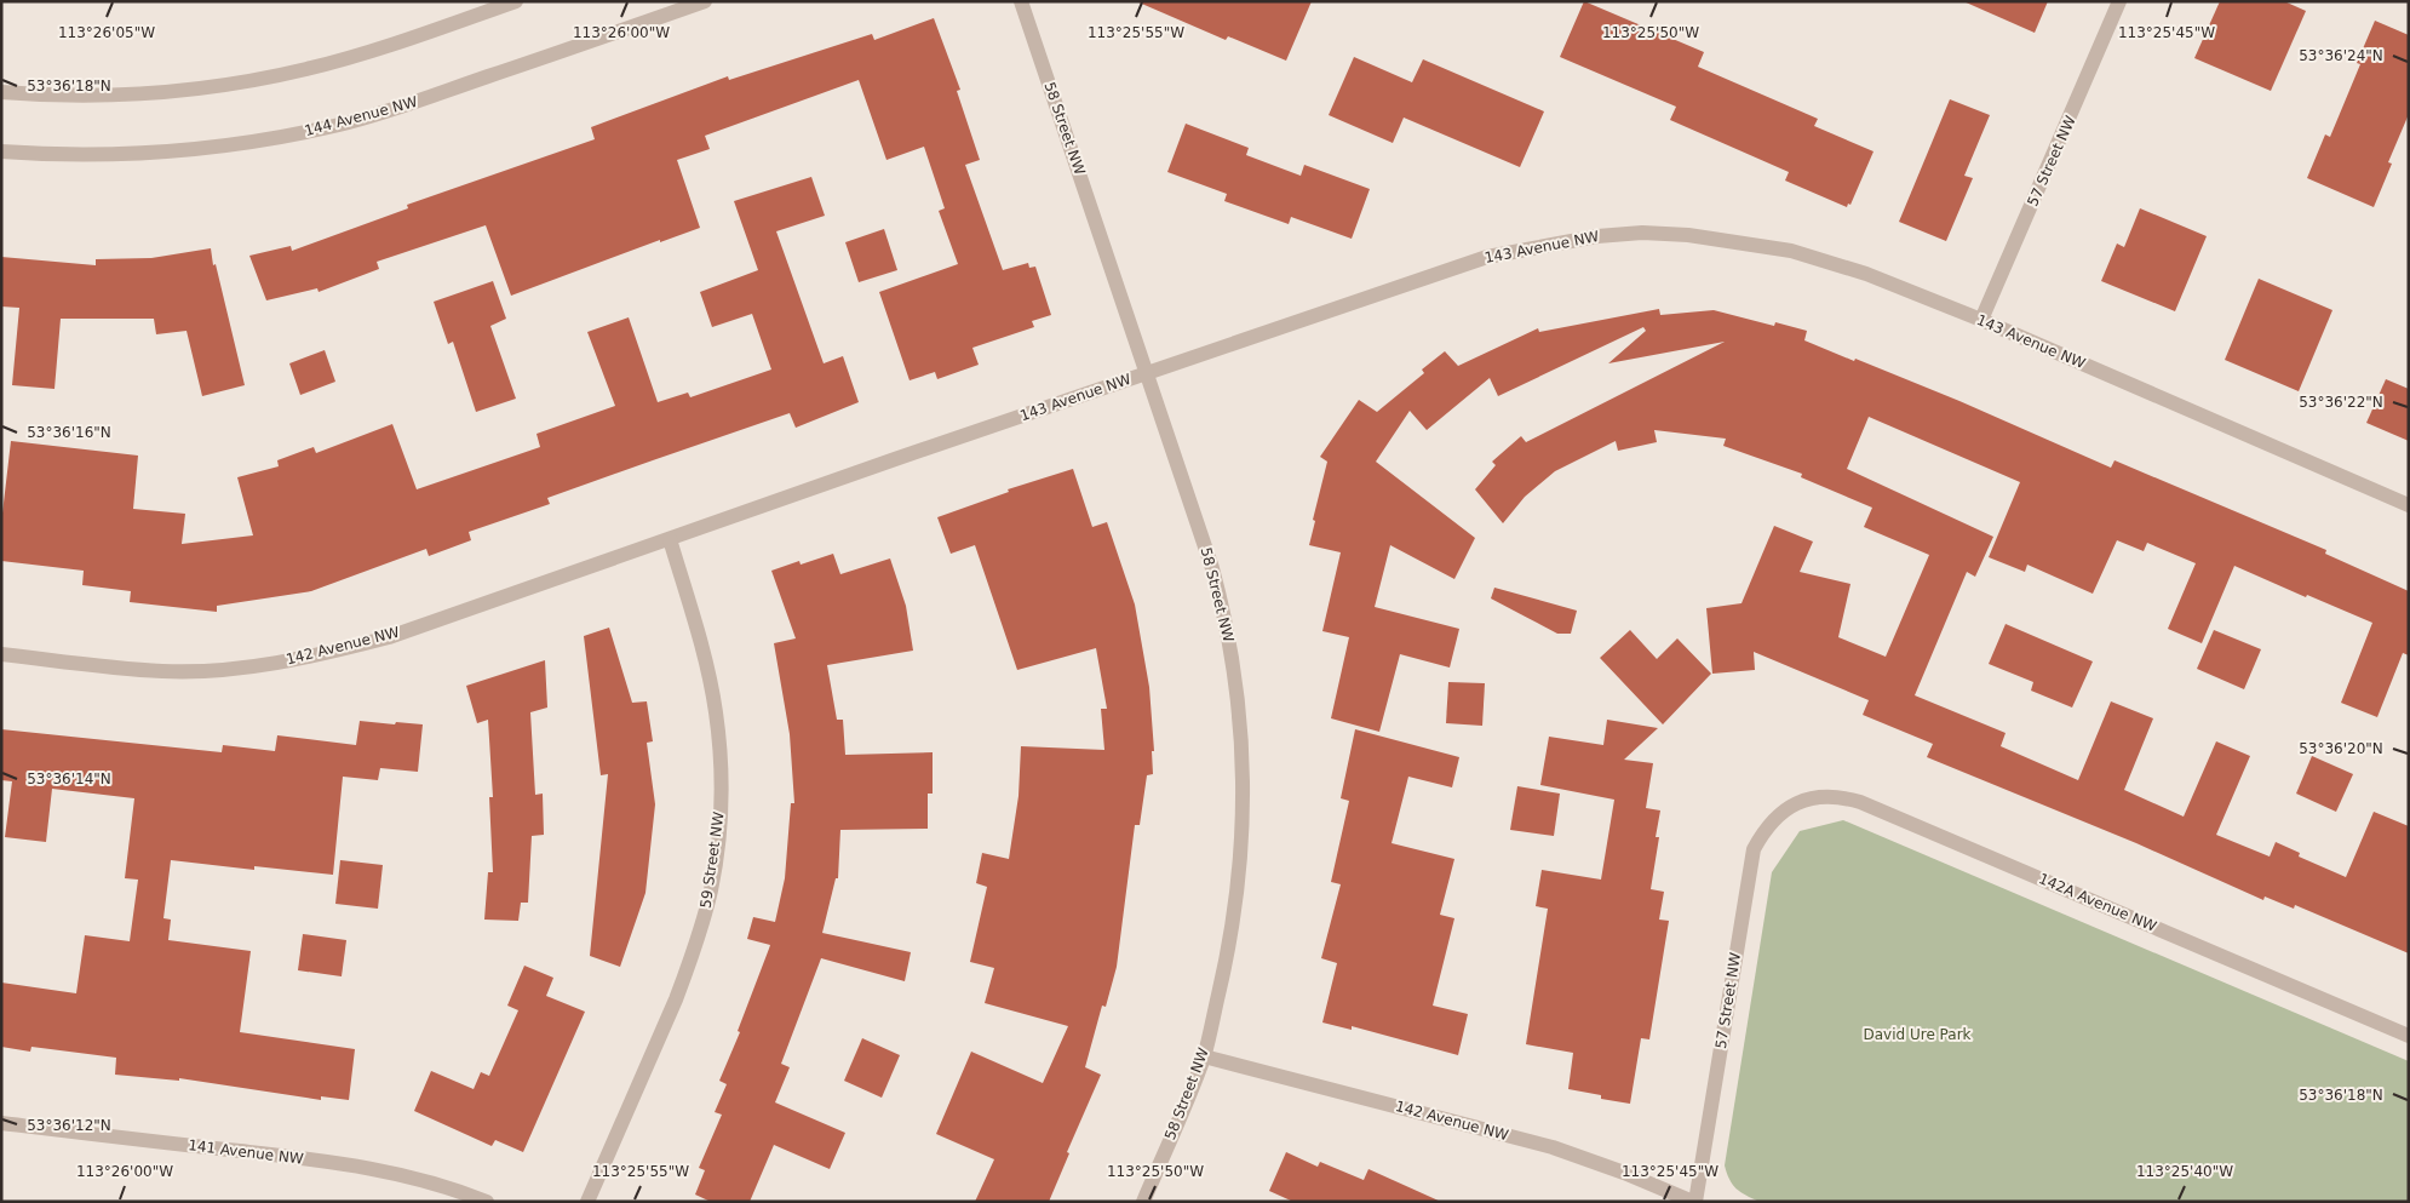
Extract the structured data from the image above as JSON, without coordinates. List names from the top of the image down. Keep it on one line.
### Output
{"streets":{"street":["144 Avenue NW","58 Street NW","57 Street NW","143 Avenue NW","142 Avenue NW","59 Street NW","142A Avenue NW","141 Avenue NW"]},"crossings":[["58 Street NW","143 Avenue NW"],["58 Street NW","142 Avenue NW"],["57 Street NW","143 Avenue NW"],["57 Street NW","142 Avenue NW"],["57 Street NW","142A Avenue NW"],["143 Avenue NW","142 Avenue NW"],["143 Avenue NW","59 Street NW"],["142 Avenue NW","59 Street NW"]],"parks":["David Ure Park"],"coordinates":["113°26'05\"W","113°26'00\"W","113°25'55\"W","113°25'50\"W","113°25'45\"W","53°36'24\"N","53°36'18\"N","53°36'22\"N","53°36'16\"N","53°36'20\"N","53°36'14\"N","53°36'12\"N","113°25'40\"W"]}
